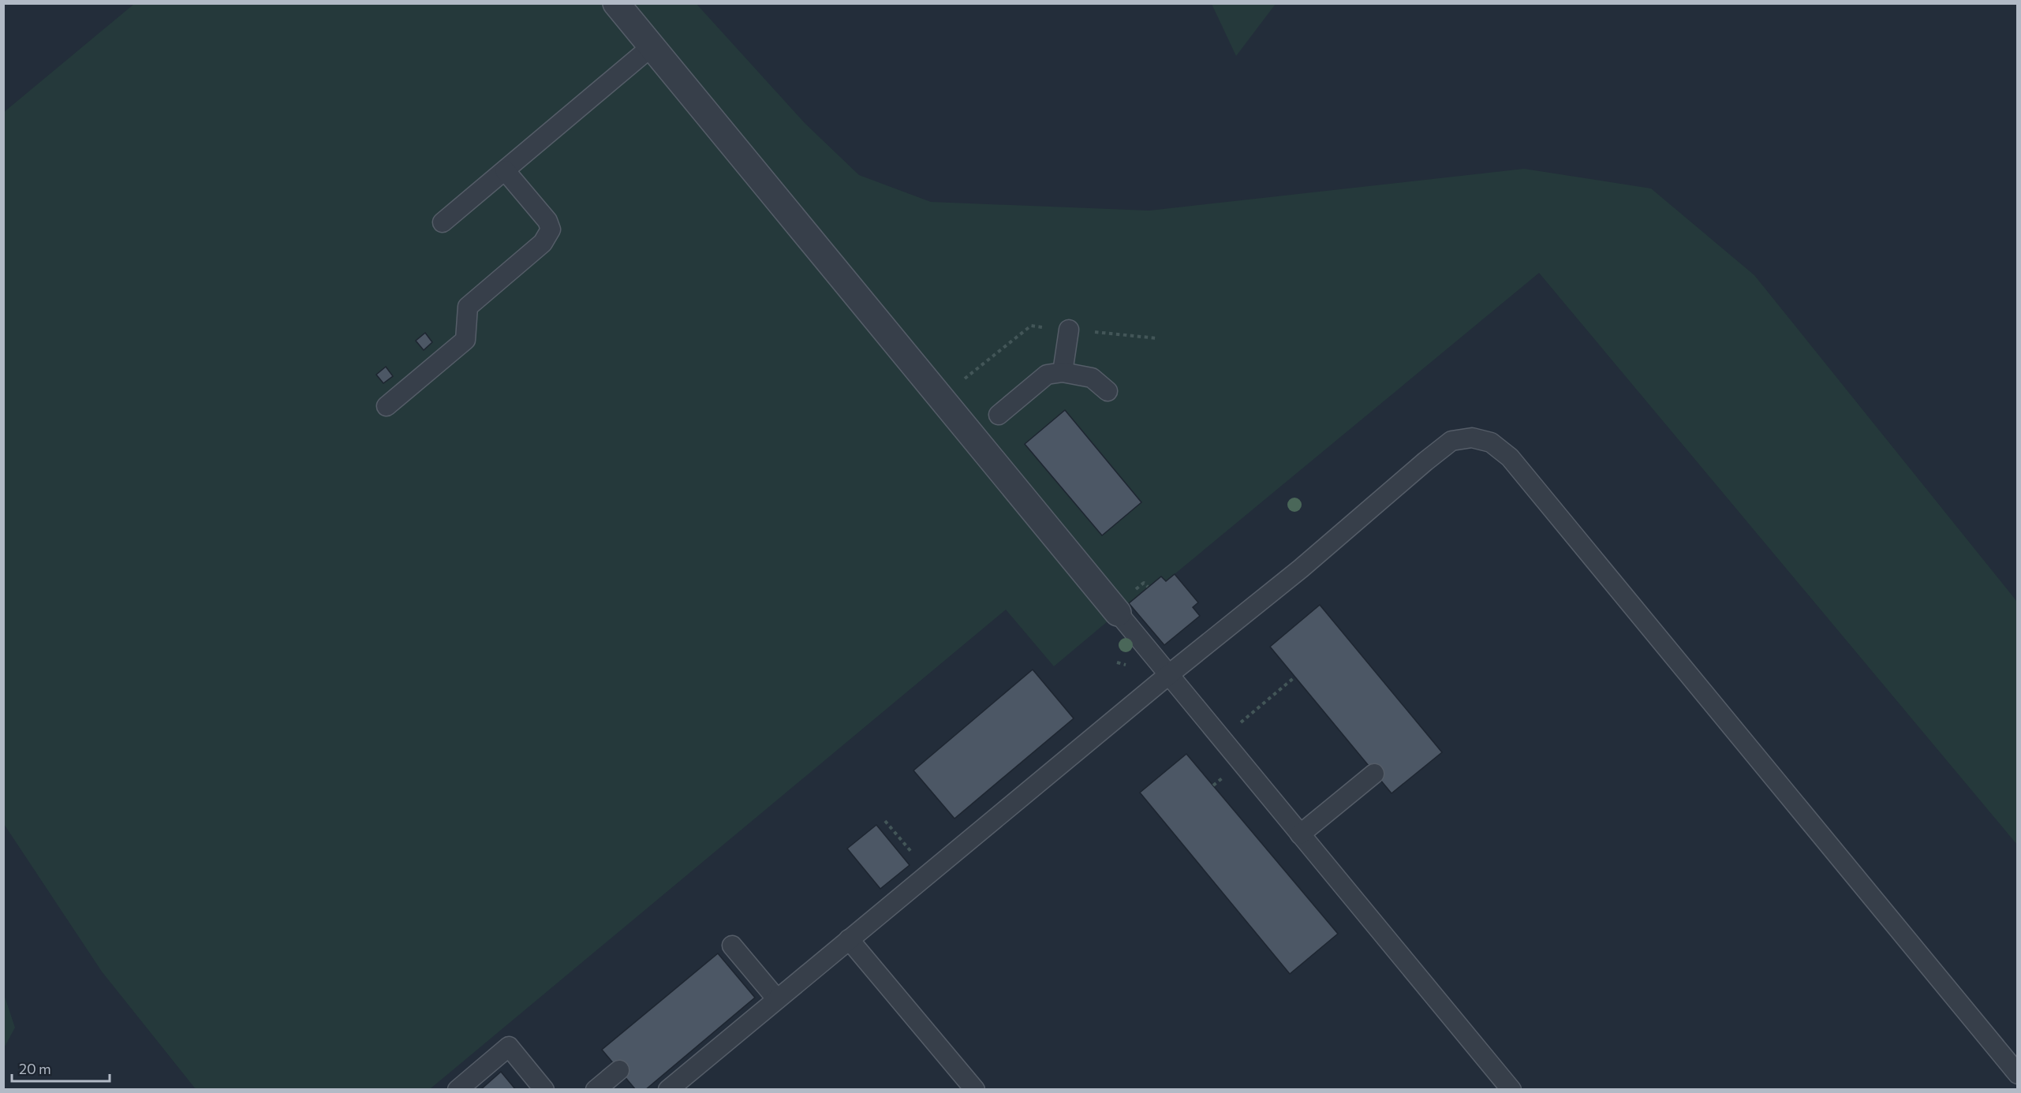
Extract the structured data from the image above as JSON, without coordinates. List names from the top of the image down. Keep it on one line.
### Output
{"scale_bar":"20 m"}
